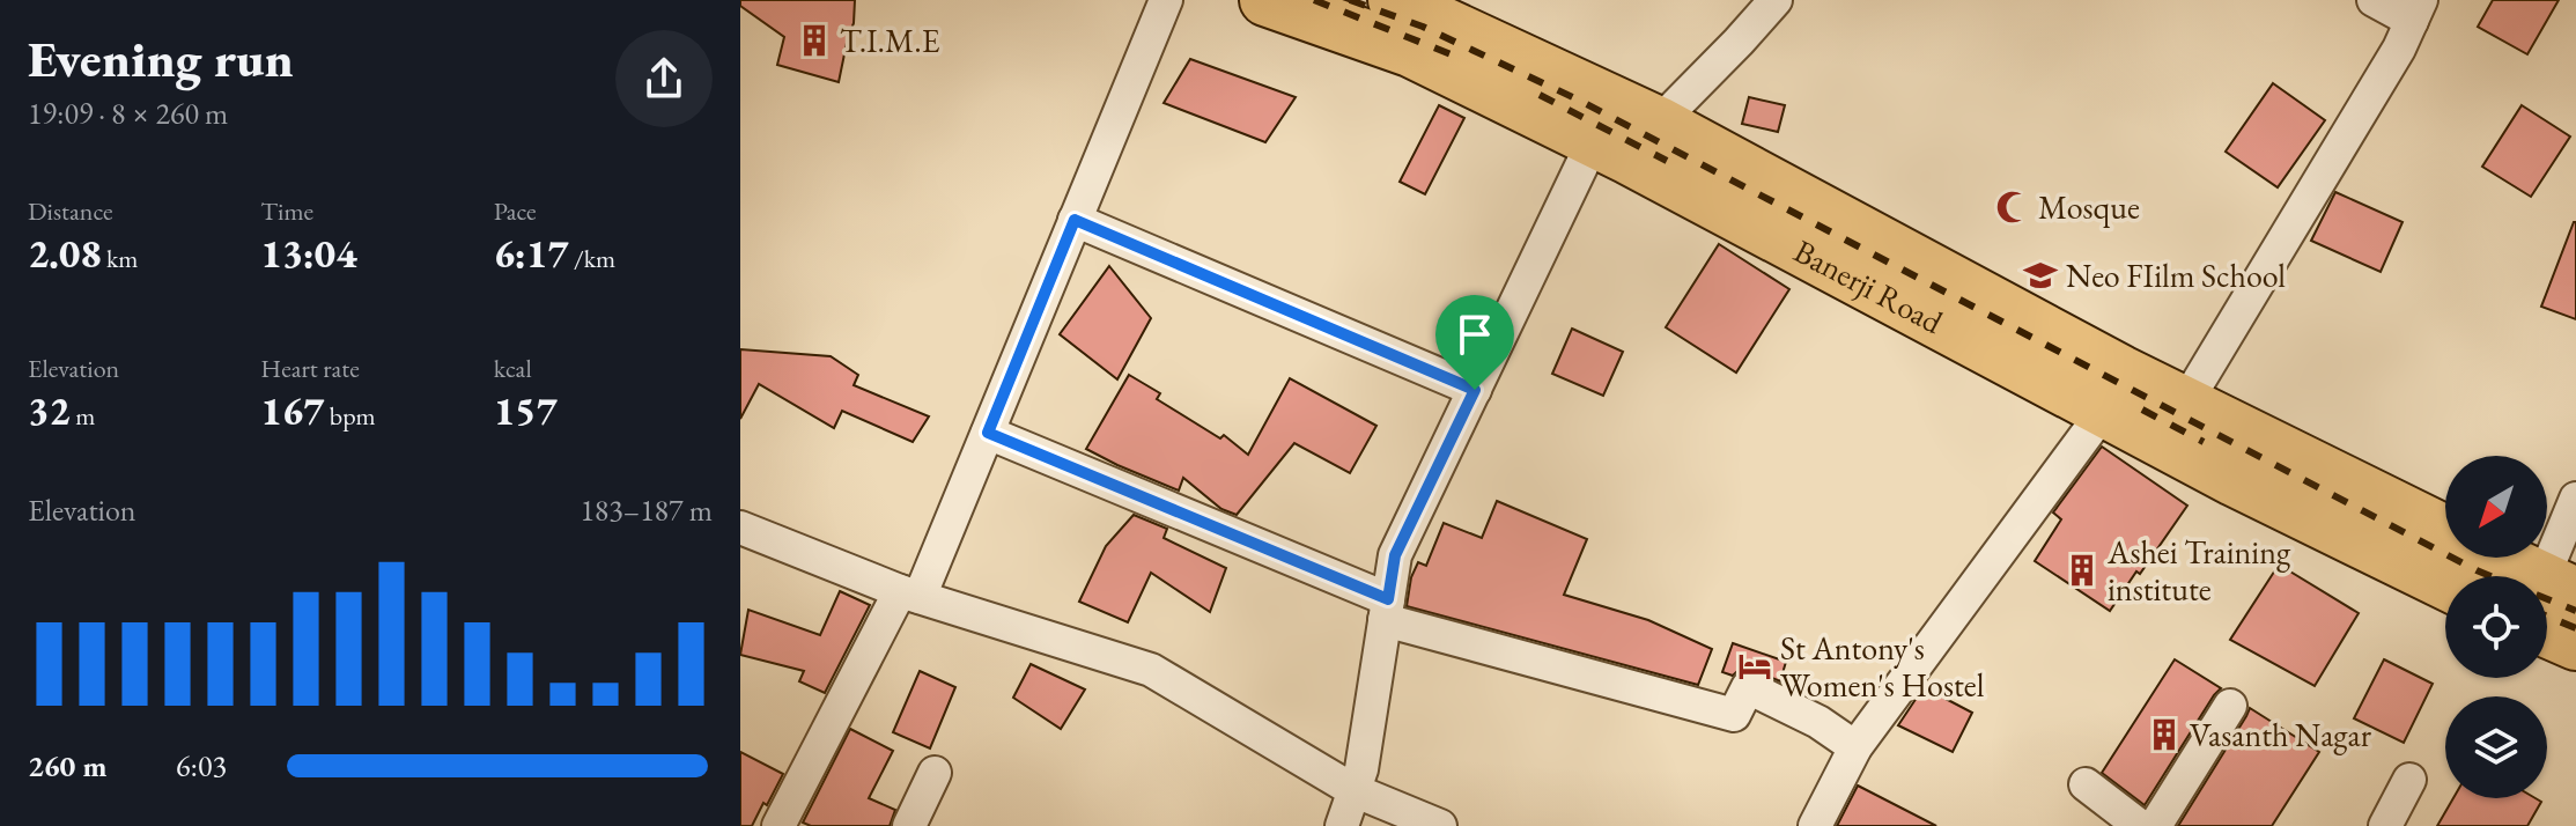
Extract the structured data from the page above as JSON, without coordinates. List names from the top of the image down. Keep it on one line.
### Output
{"streets":{"main road":["Banerji Road"]},"places":{"building":["T.I.M.E","Ashei Training institute","Vasanth Nagar"],"mosque":["Mosque"],"school or university":["Neo FIilm School"],"hotel":["St Antony's Women's Hostel"]},"north":"bottom left","page":{"heading":["Evening run","19:09 · 8 × 260 m"],"stats":[["Distance","2.08 km"],["Time","13:04"],["Pace","6:17 /km"],["Elevation","32 m"],["Heart rate","167 bpm"],["kcal","157"]],"chart":["Elevation","183–187 m"],"list":[{"name":"260 m","note":"6:03"}]}}
